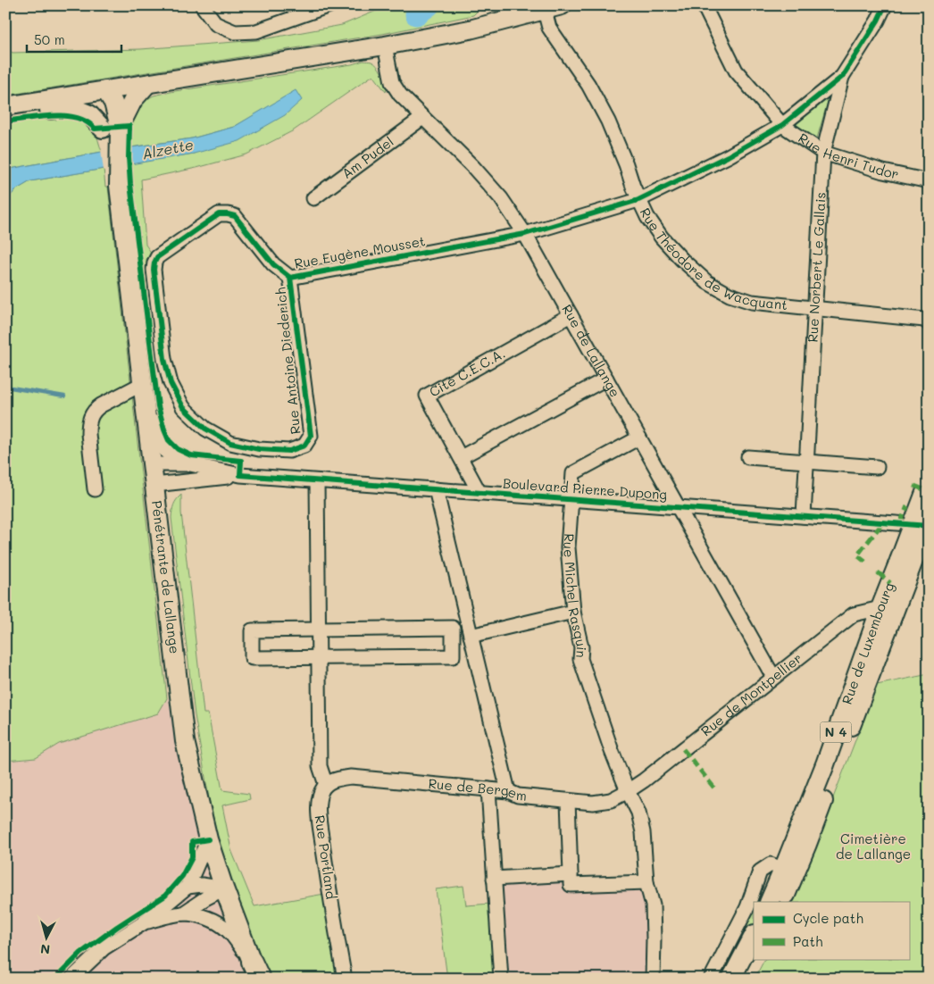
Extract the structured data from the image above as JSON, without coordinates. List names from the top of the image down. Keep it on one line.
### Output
{"streets":{"main road":["Pénétrante de Lallange","Rue de Luxembourg","N 4"],"street":["Rue Henri Tudor","Am Pudel","Rue Eugène Mousset","Rue Théodore de Wacquant","Rue Norbert Le Gallais","Rue de Lallange","Rue Antoine Diederich","Cité C.E.C.A.","Boulevard Pierre Dupong","Rue Michel Rasquin","Rue de Montpellier","Rue de Bergem","Rue Portland"]},"crossings":[["Rue Henri Tudor","Rue Eugène Mousset"],["Rue Henri Tudor","Rue Norbert Le Gallais"],["Am Pudel","Rue de Lallange"],["Rue Eugène Mousset","Rue Théodore de Wacquant"],["Rue Eugène Mousset","Rue Norbert Le Gallais"],["Rue Eugène Mousset","Rue de Lallange"],["Rue Eugène Mousset","Rue Antoine Diederich"],["Rue Théodore de Wacquant","Rue Norbert Le Gallais"],["Rue Norbert Le Gallais","Boulevard Pierre Dupong"],["Rue de Lallange","Cité C.E.C.A."],["Rue de Lallange","Boulevard Pierre Dupong"],["Rue de Lallange","Rue Michel Rasquin"],["Rue de Lallange","Rue de Montpellier"],["Cité C.E.C.A.","Boulevard Pierre Dupong"],["Boulevard Pierre Dupong","Pénétrante de Lallange"],["Boulevard Pierre Dupong","Rue Michel Rasquin"],["Boulevard Pierre Dupong","Rue de Luxembourg"],["Rue Michel Rasquin","Rue de Montpellier"],["Rue Michel Rasquin","Rue de Bergem"],["Rue de Luxembourg","Rue de Montpellier"],["Rue de Montpellier","Rue de Bergem"],["Rue de Bergem","Rue Portland"]],"water":["Alzette"],"parks":["Cimetière de Lallange"],"legend":["Cycle path","Path"],"scale_bar":"50 m","north":"bottom"}
